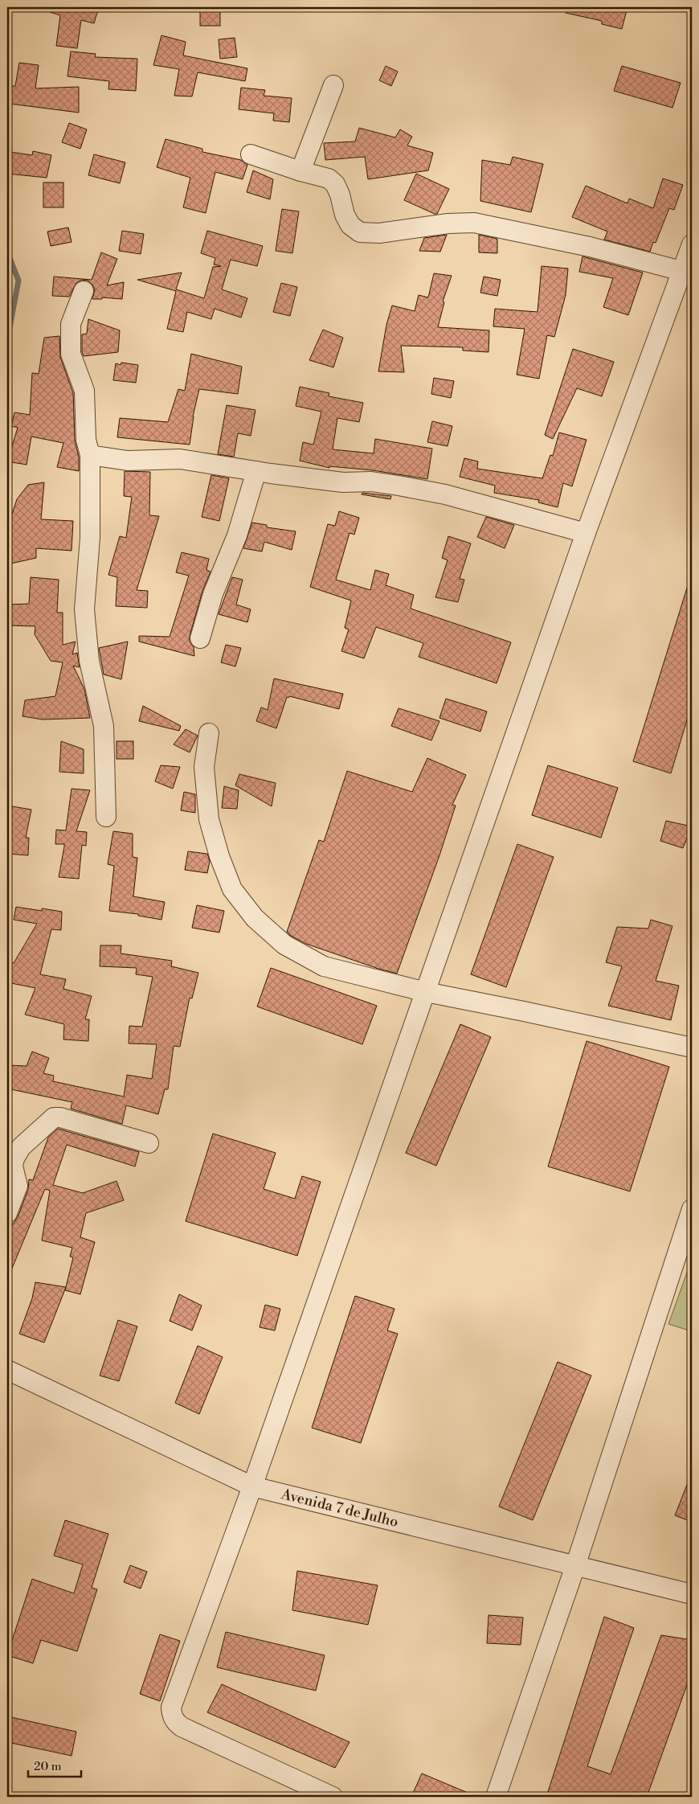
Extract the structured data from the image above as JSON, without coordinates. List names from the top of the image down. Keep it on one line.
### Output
{"streets":{"street":["Avenida 7 de Julho"]},"scale_bar":"20 m"}
